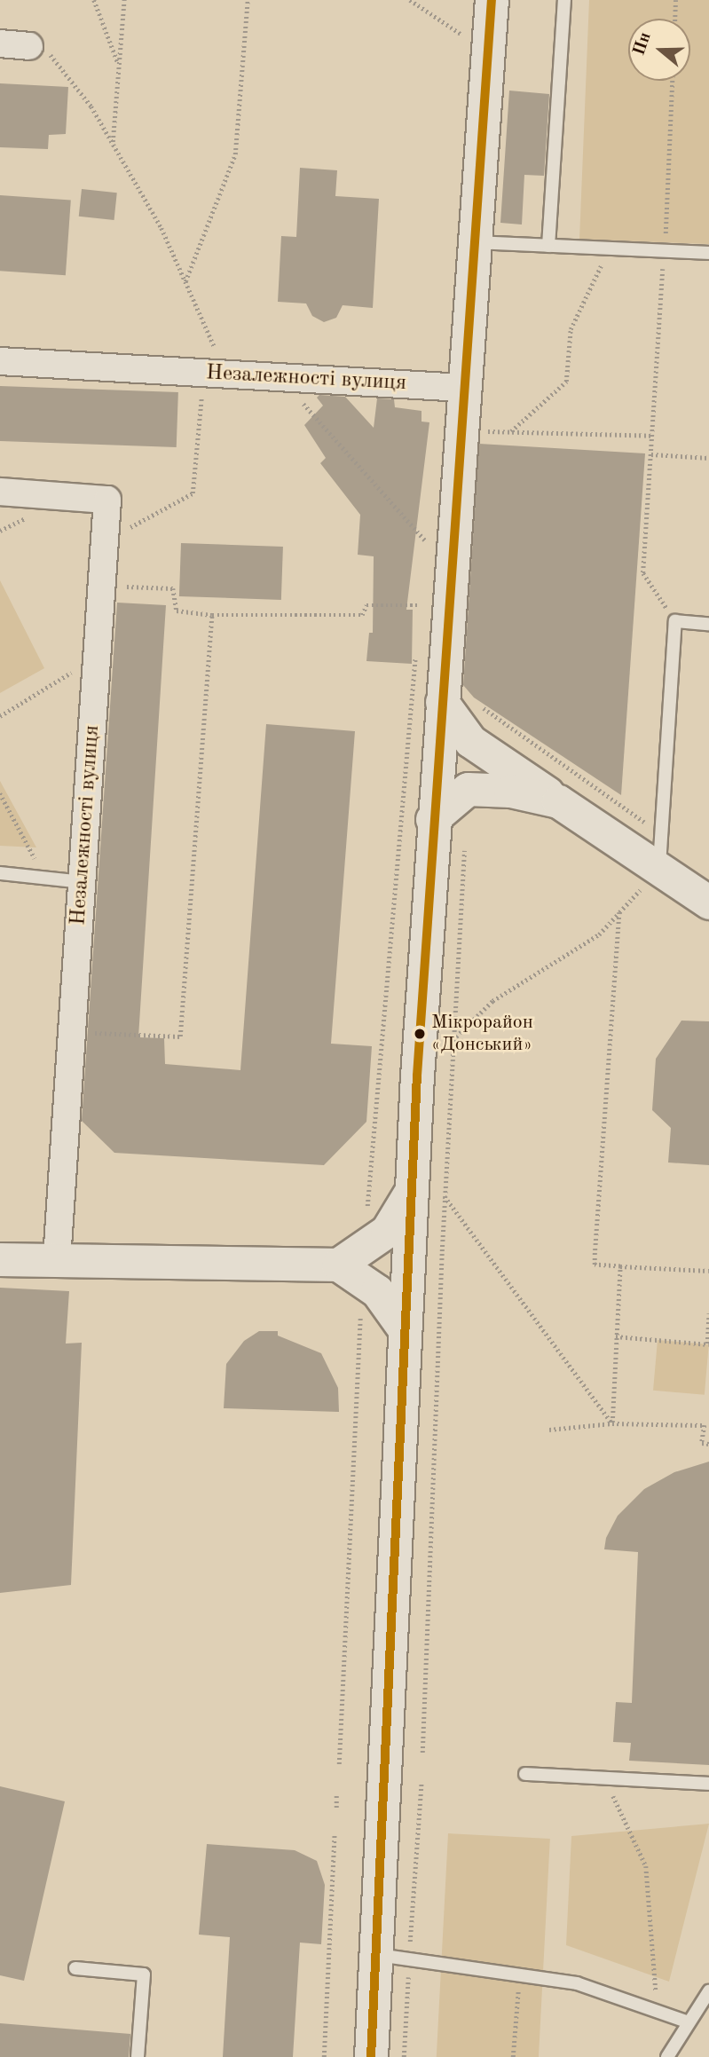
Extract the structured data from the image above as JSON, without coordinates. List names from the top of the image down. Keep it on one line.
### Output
{"streets":{"street":["Незалежності вулиця"]},"places":["Мікрорайон «Донський»"],"north":"left"}
